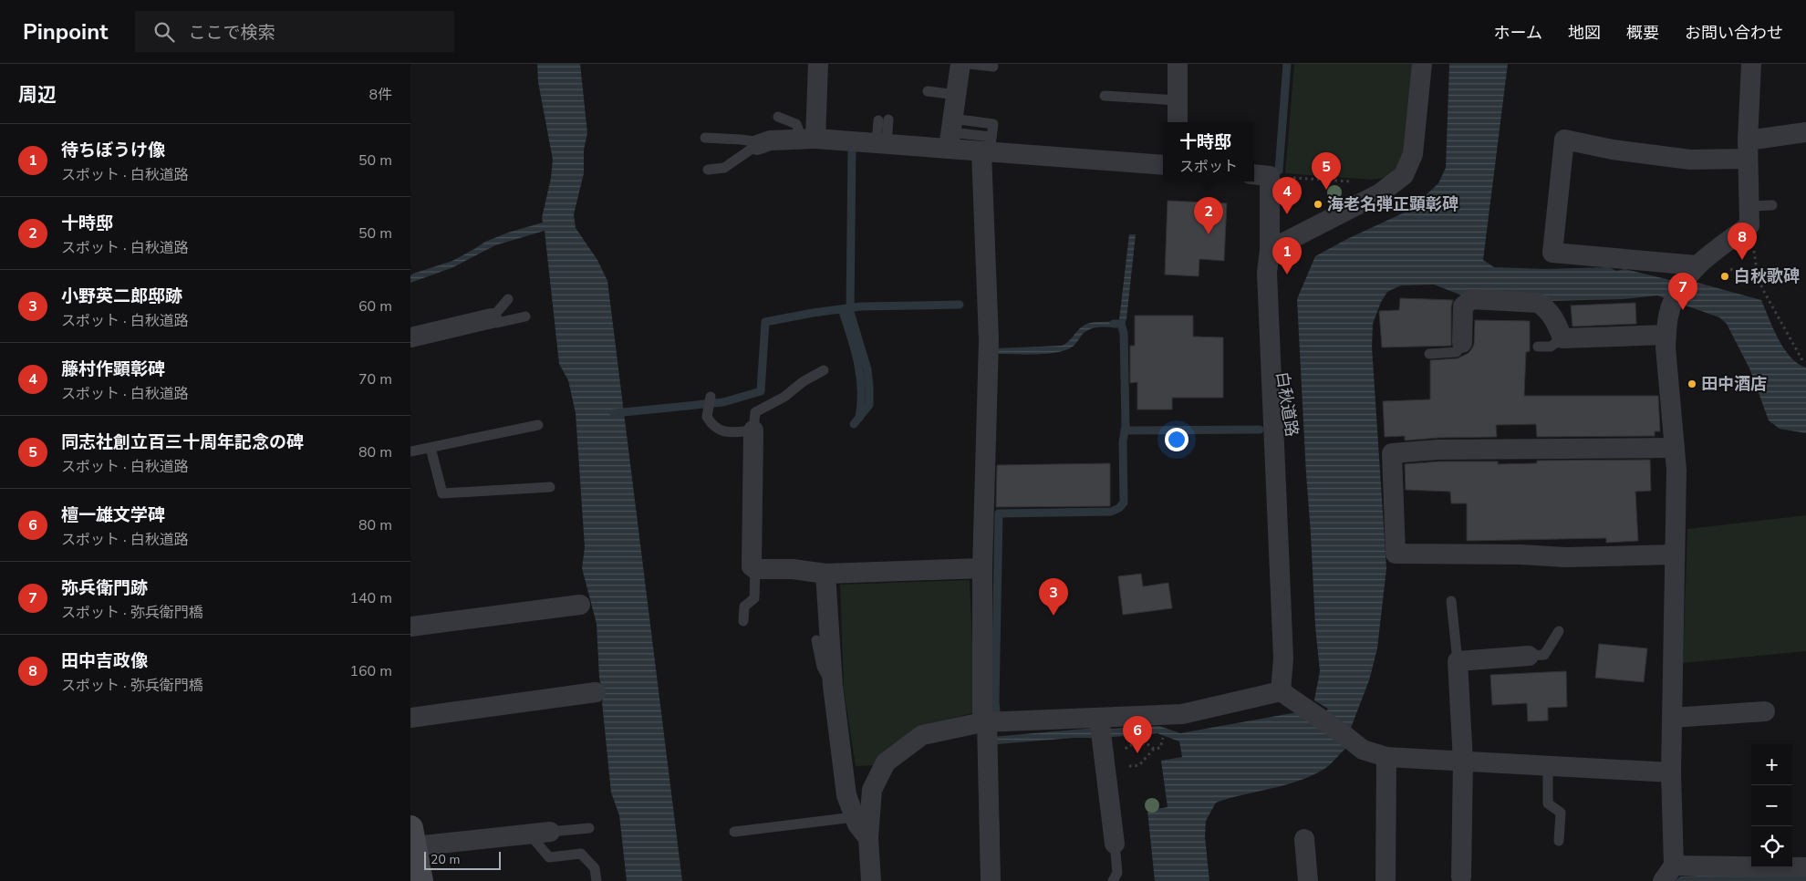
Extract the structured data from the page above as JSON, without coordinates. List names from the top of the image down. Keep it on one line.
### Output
{"streets":{"street":["白秋道路"]},"places":["海老名弾正顕彰碑","白秋歌碑","田中酒店"],"scale_bar":"20 m","page":{"header":"Pinpoint","search":"ここで検索","nav":["ホーム","地図","概要","お問い合わせ"],"heading":["周辺","8件"],"popup":["十時邸","スポット"],"list":[{"mark":"1","name":"待ちぼうけ像","note":"スポット · 白秋道路","value":"50 m"},{"mark":"2","name":"十時邸","note":"スポット · 白秋道路","value":"50 m"},{"mark":"3","name":"小野英二郎邸跡","note":"スポット · 白秋道路","value":"60 m"},{"mark":"4","name":"藤村作顕彰碑","note":"スポット · 白秋道路","value":"70 m"},{"mark":"5","name":"同志社創立百三十周年記念の碑","note":"スポット · 白秋道路","value":"80 m"},{"mark":"6","name":"檀一雄文学碑","note":"スポット · 白秋道路","value":"80 m"},{"mark":"7","name":"弥兵衛門跡","note":"スポット · 弥兵衛門橋","value":"140 m"},{"mark":"8","name":"田中吉政像","note":"スポット · 弥兵衛門橋","value":"160 m"}],"pins":["5","4","2","8","1","7","3","6"],"map_buttons":["+","−"],"scale":"20 m"}}
